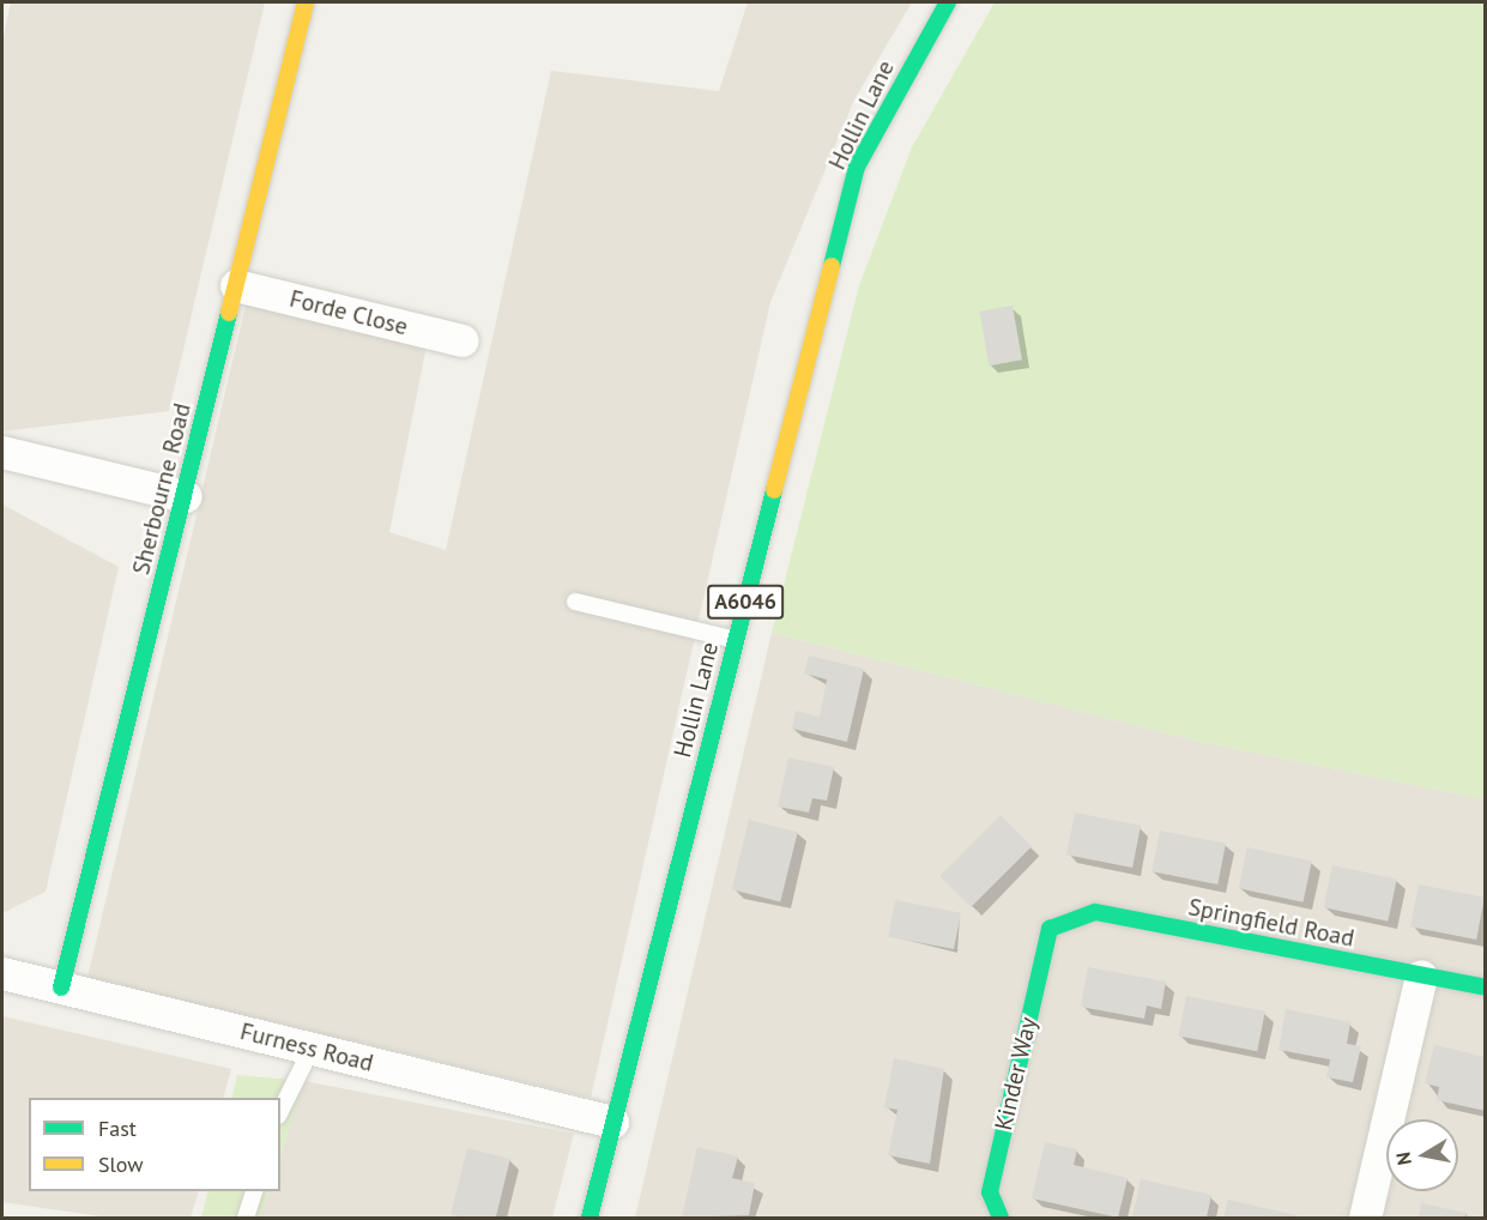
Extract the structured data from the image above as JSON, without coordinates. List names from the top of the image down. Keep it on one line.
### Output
{"streets":{"street":["Hollin Lane","Forde Close","Sherbourne Road","A6046","Springfield Road","Furness Road","Kinder Way"]},"crossings":[["Hollin Lane","Furness Road"],["Forde Close","Sherbourne Road"],["Sherbourne Road","Furness Road"],["Springfield Road","Kinder Way"]],"legend":["Fast","Slow"],"north":"left"}
